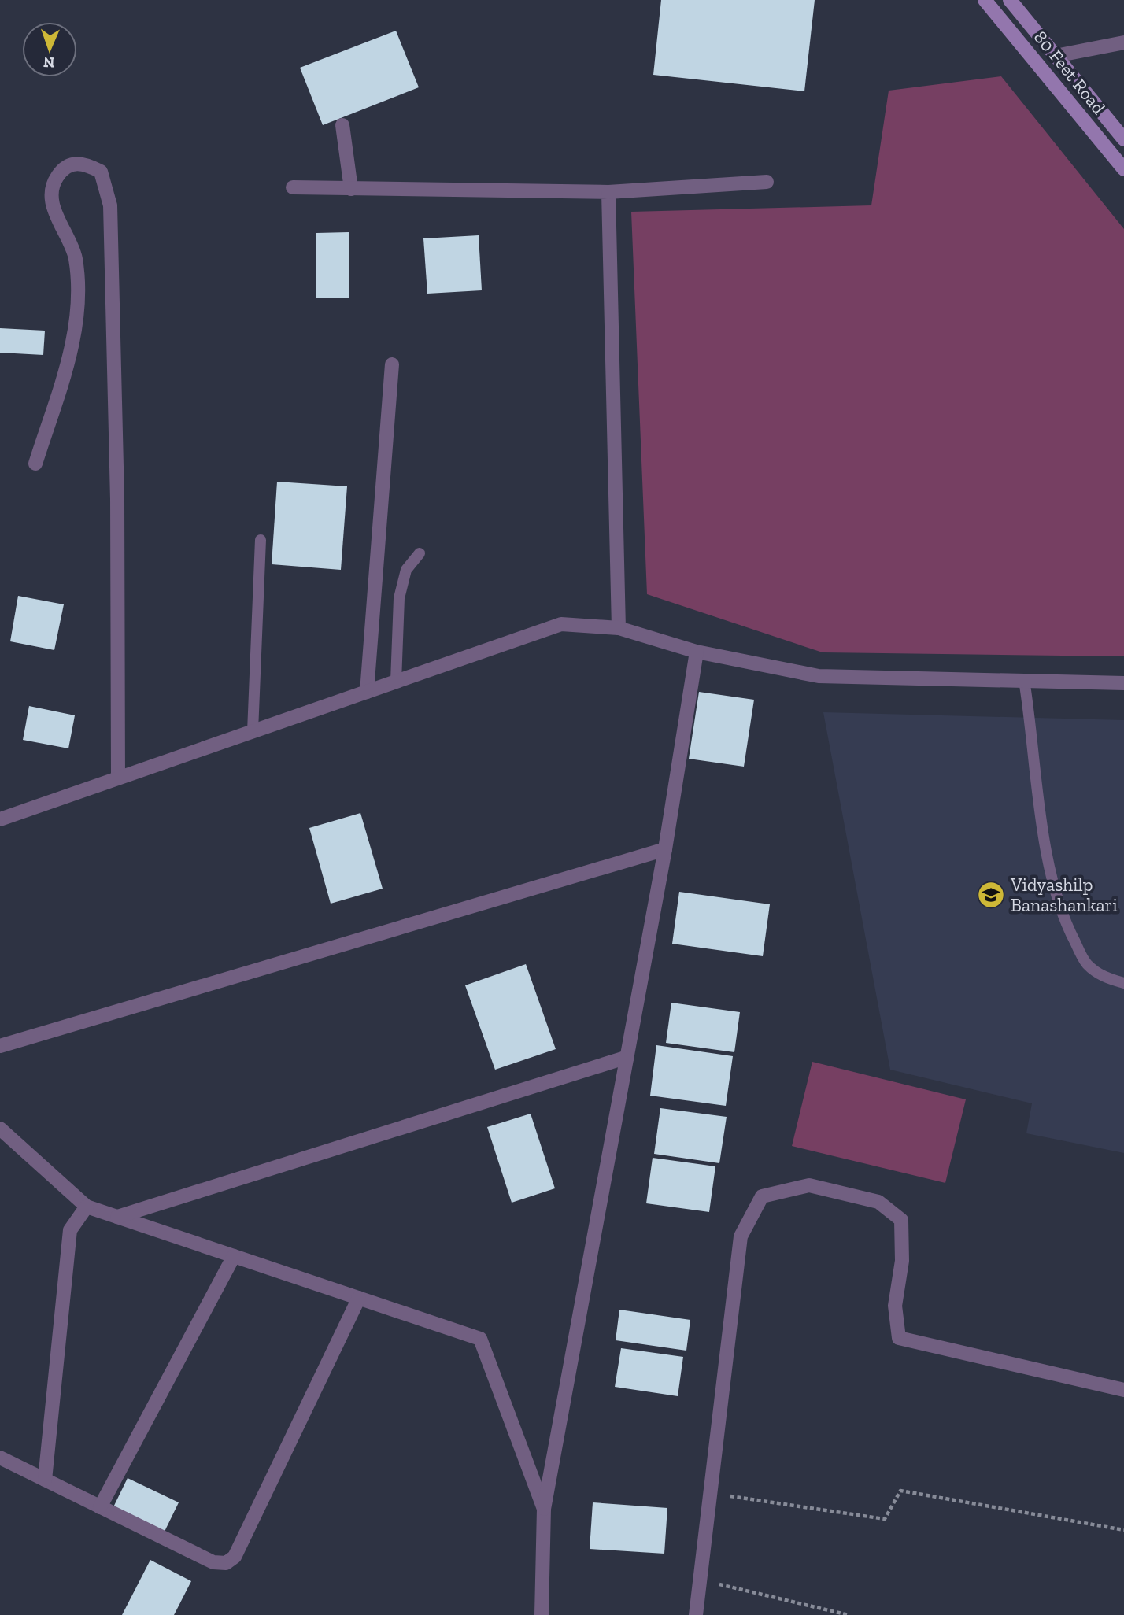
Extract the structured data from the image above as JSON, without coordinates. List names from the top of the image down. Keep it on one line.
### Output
{"streets":{"main road":["80 Feet Road"]},"places":{"school or university":["Vidyashilp Banashankari"]},"north":"bottom"}
